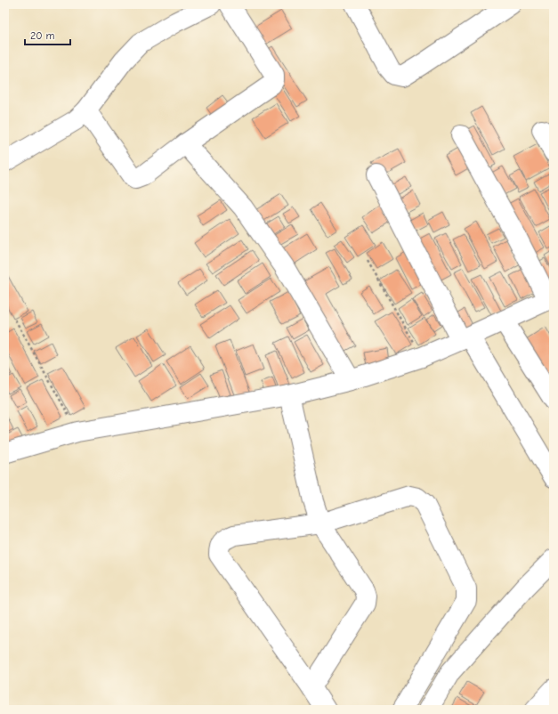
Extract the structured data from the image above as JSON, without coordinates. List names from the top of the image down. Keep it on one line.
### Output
{"scale_bar":"20 m"}
